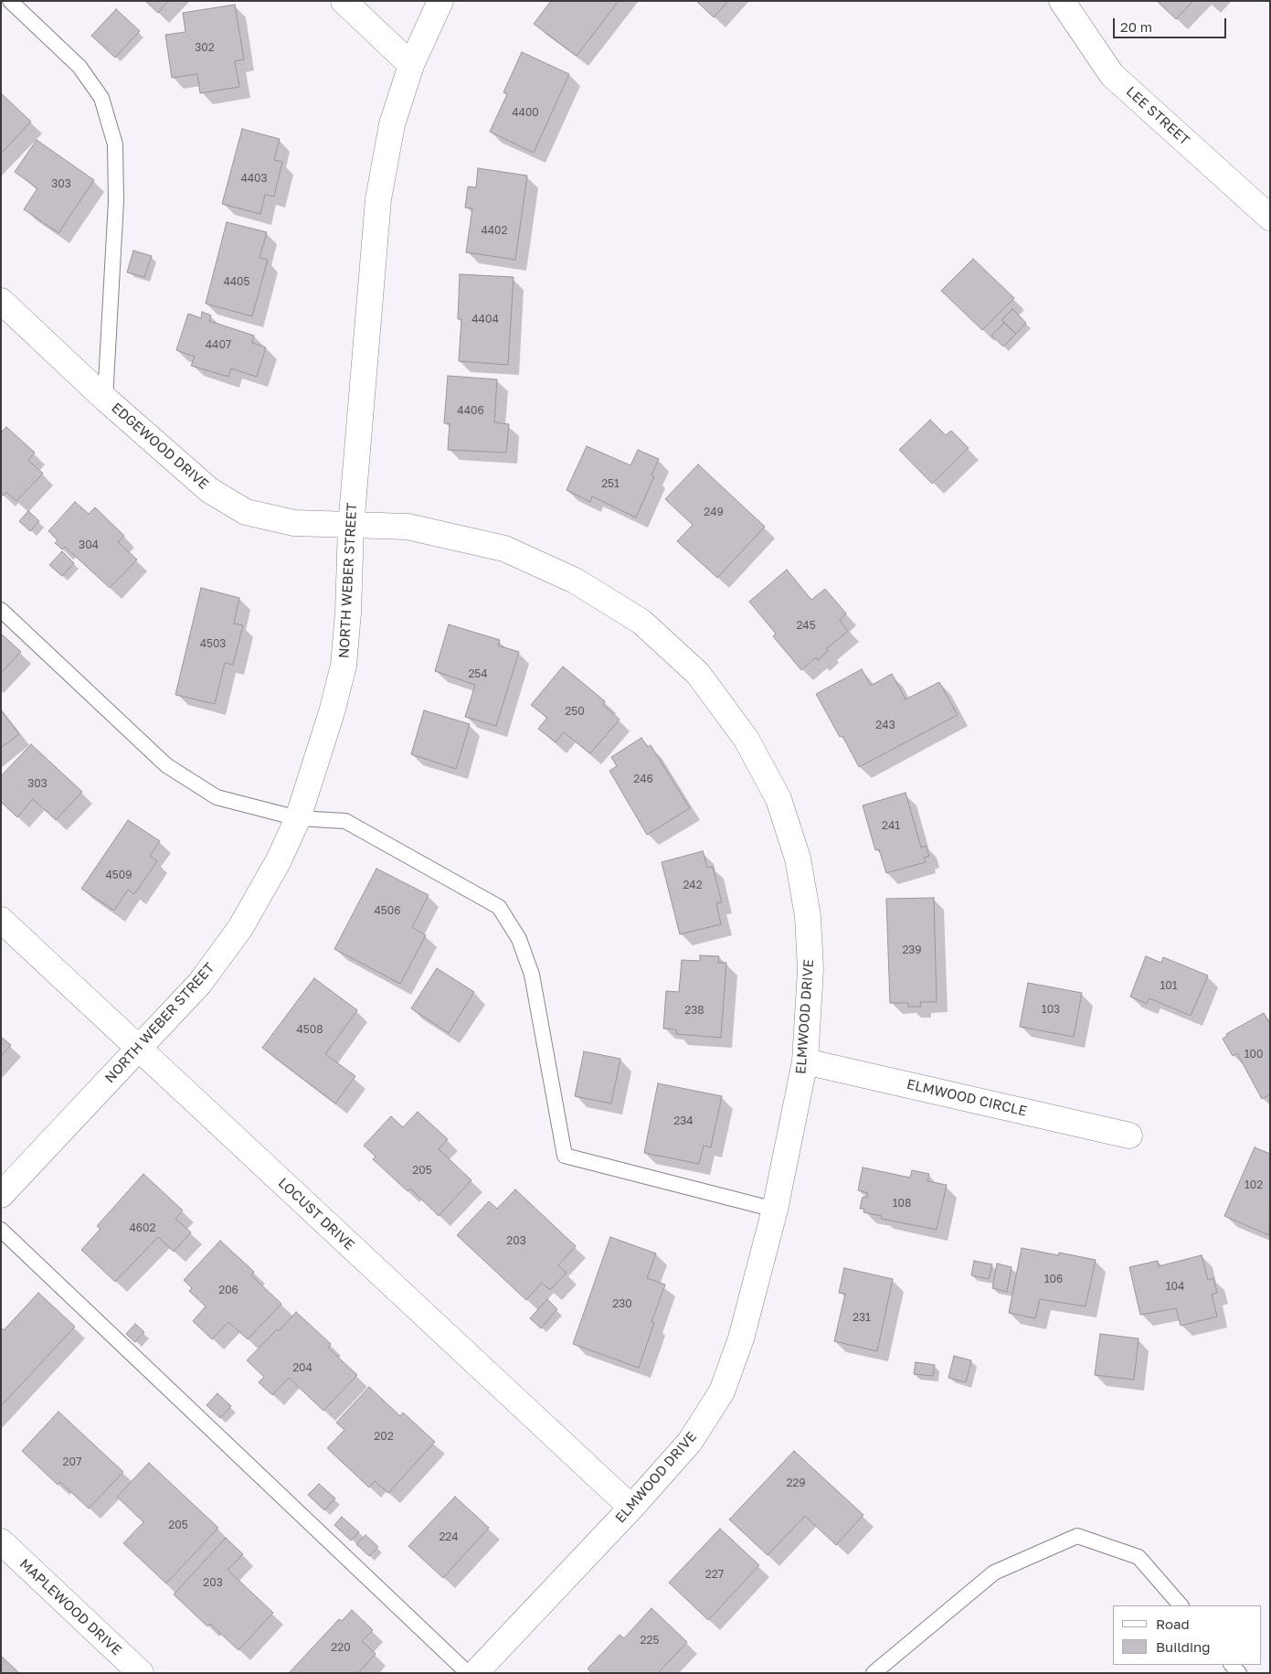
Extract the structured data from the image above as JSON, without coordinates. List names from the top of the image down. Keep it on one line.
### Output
{"streets":{"street":["LEE STREET","EDGEWOOD DRIVE","NORTH WEBER STREET","ELMWOOD DRIVE","ELMWOOD CIRCLE","LOCUST DRIVE","MAPLEWOOD DRIVE"]},"crossings":[["EDGEWOOD DRIVE","NORTH WEBER STREET"],["EDGEWOOD DRIVE","ELMWOOD DRIVE"],["NORTH WEBER STREET","ELMWOOD DRIVE"],["NORTH WEBER STREET","LOCUST DRIVE"],["ELMWOOD DRIVE","ELMWOOD CIRCLE"],["ELMWOOD DRIVE","LOCUST DRIVE"]],"house_numbers":["302","4400","4403","303","4402","4405","4404","4407","4406","251","249","304","245","4503","254","250","243","246","303","241","4509","242","4506","239","101","103","238","4508","100","234","205","102","108","4602","203","106","104","206","230","231","204","202","207","229","205","224","227","203","225","220"],"legend":["Road","Building"],"scale_bar":"20 m"}
